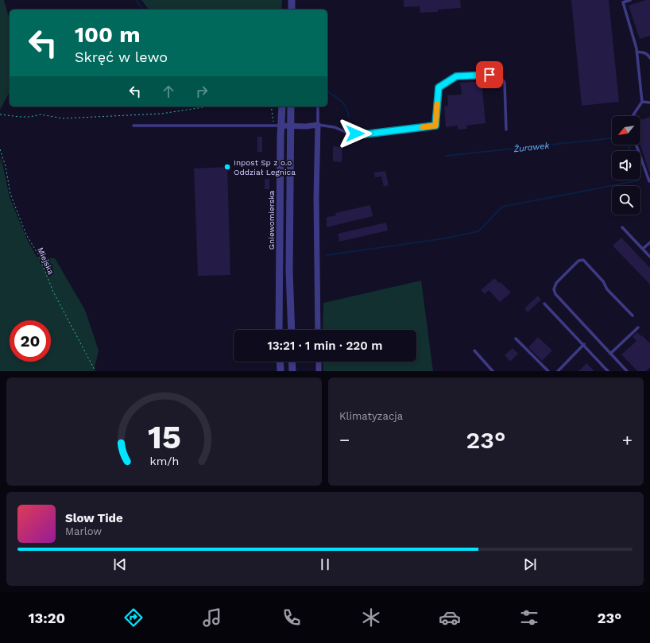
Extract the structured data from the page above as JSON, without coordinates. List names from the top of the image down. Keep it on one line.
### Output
{"streets":{"street":["Gniewomierska"],"path":["Miejska"]},"water":["Żurawek"],"places":["Inpost Sp z o.o Oddział Legnica"],"north":"bottom left","page":{"turn":["100 m","Skręć w lewo"],"limit":"20","trip":"13:21 · 1 min · 220 m","tile":"Klimatyzacja","heat":["−","23°","+"],"song":["Slow Tide","Marlow"],"tabs":["13:20","23°"],"gauge":["15","km/h"]}}
